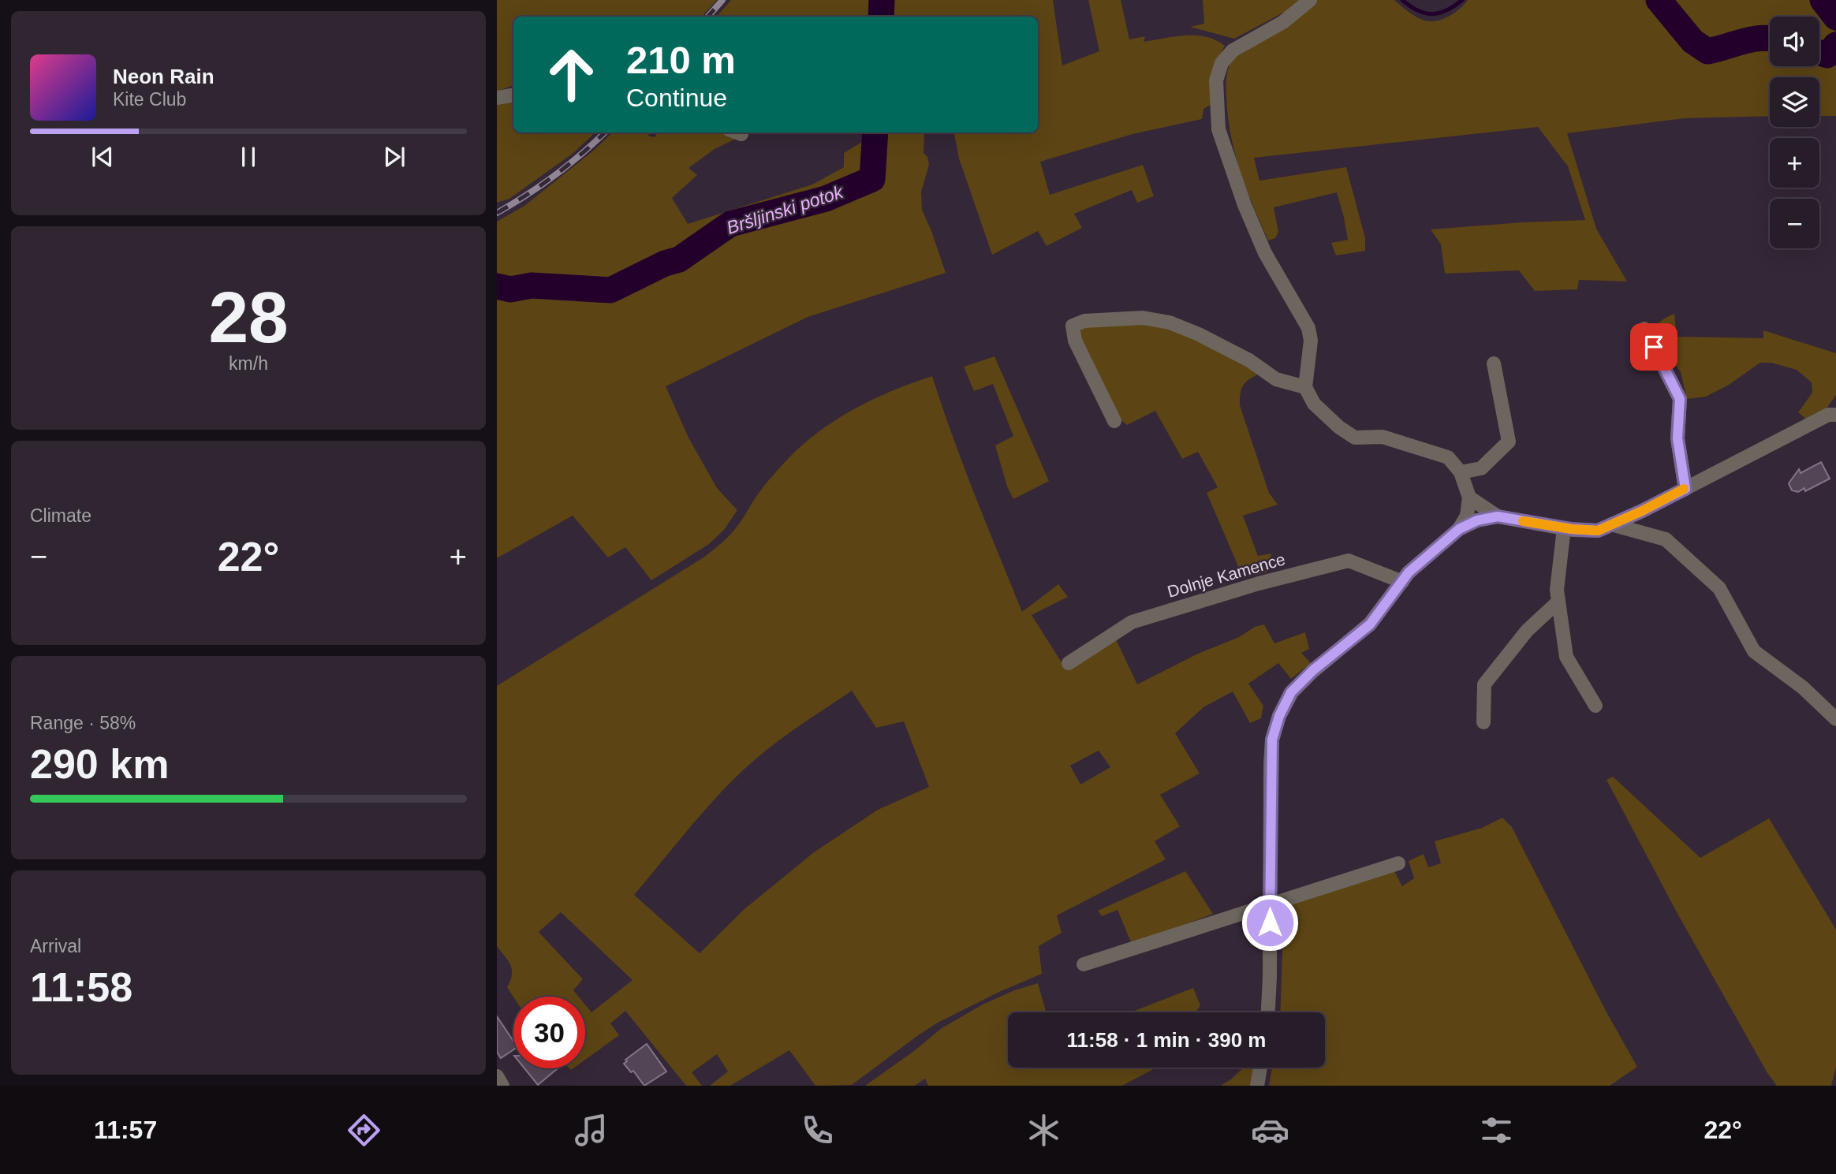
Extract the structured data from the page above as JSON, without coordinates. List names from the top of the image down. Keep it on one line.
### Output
{"streets":{"street":["Dolnje Kamence"]},"water":["Bršljinski potok"],"page":{"map_buttons":["+","−"],"turn":["210 m","Continue"],"song":["Neon Rain","Kite Club"],"tile":[["28","km/h"],"Climate",["Range · 58%","290 km"],["Arrival","11:58"]],"heat":["−","22°","+"],"limit":"30","trip":"11:58 · 1 min · 390 m","tabs":["11:57","22°"]}}
